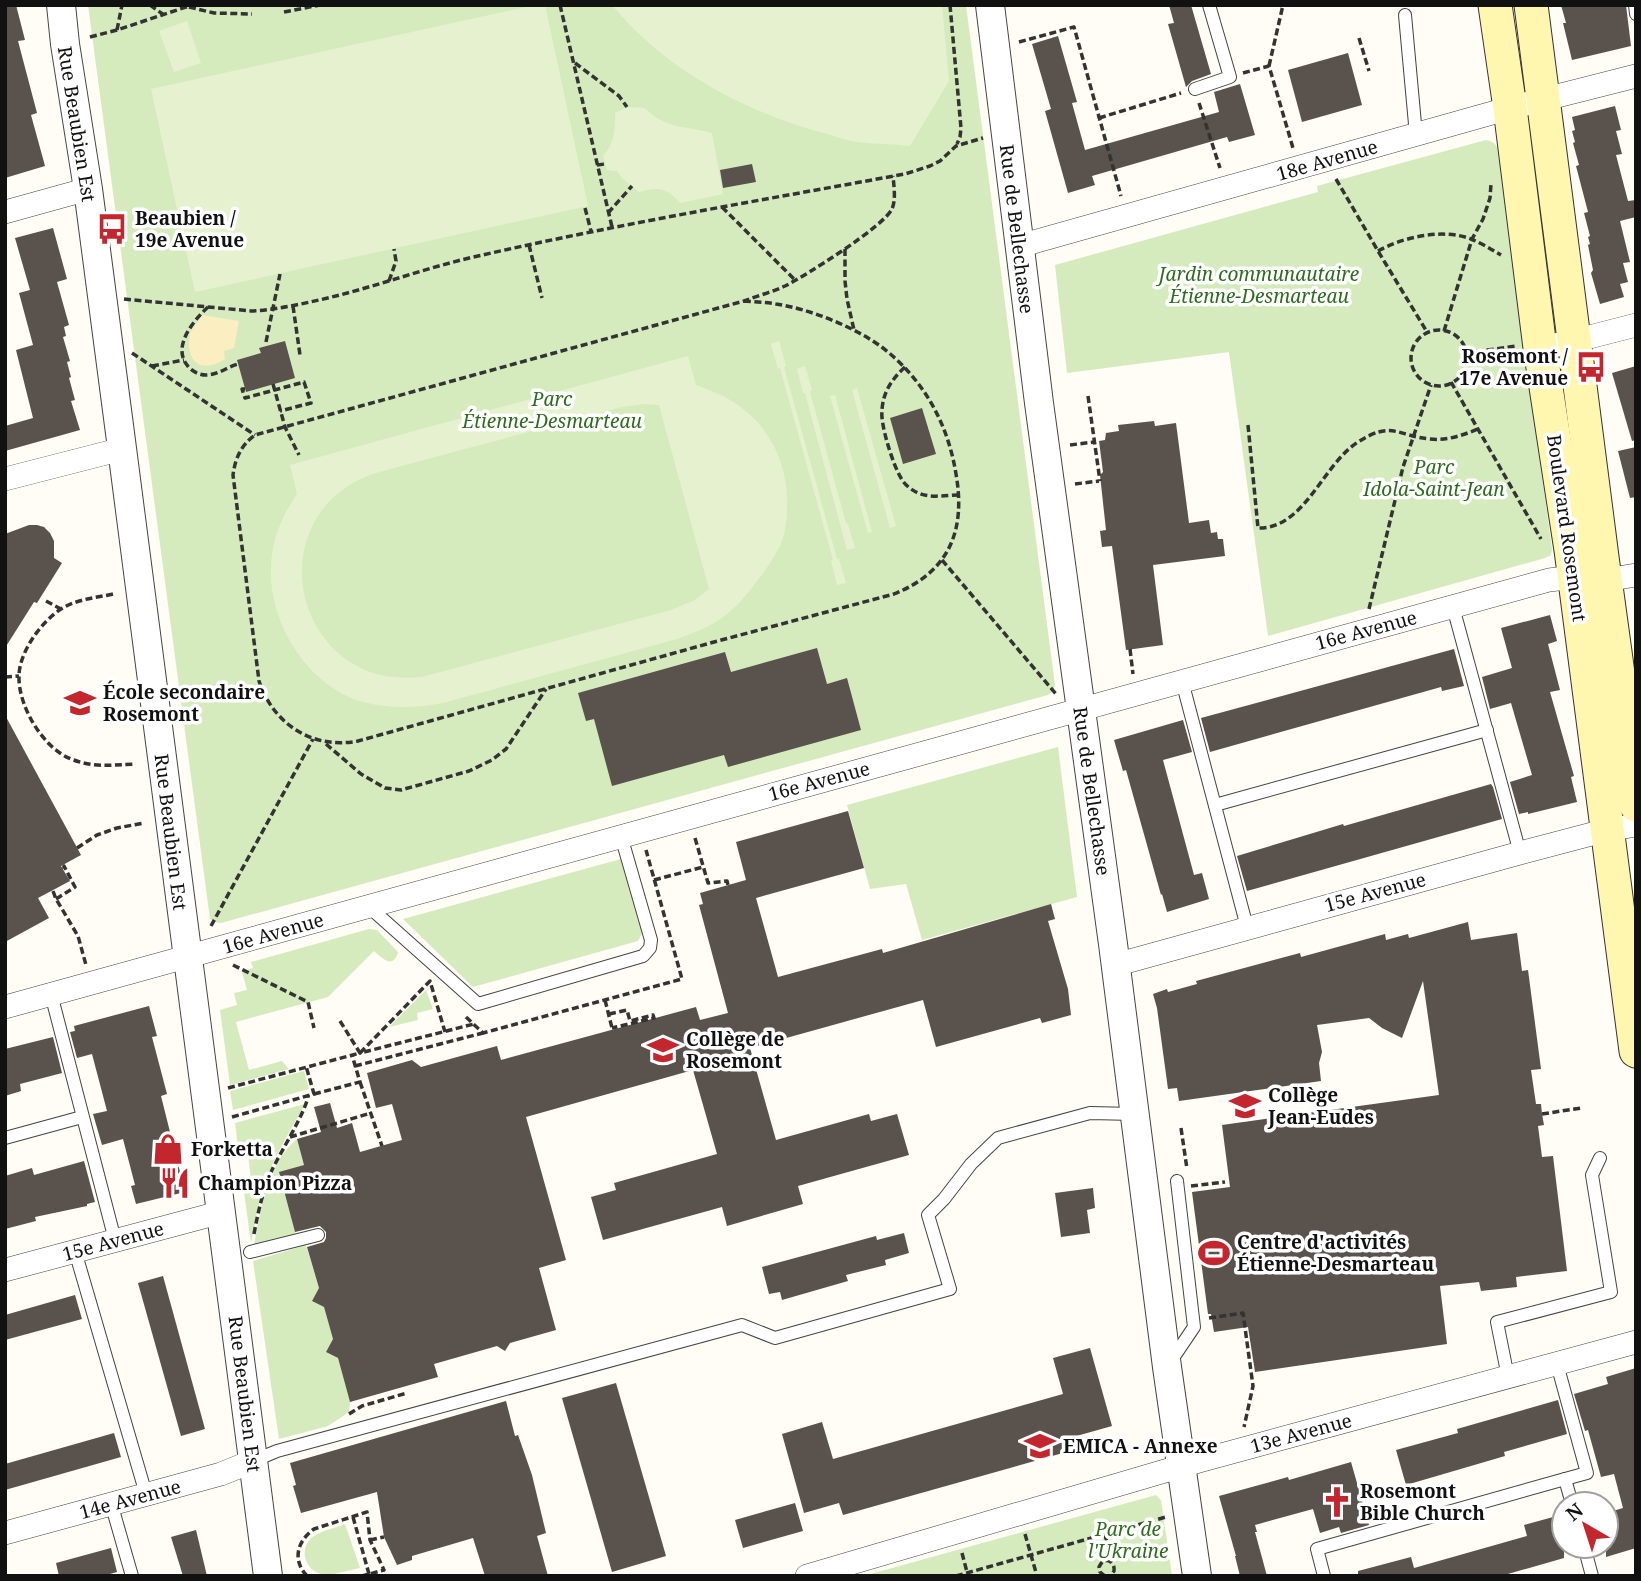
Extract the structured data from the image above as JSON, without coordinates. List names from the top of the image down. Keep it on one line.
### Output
{"streets":{"main road":["Boulevard Rosemont"],"street":["Rue Beaubien Est","18e Avenue","Rue de Bellechasse","16e Avenue","15e Avenue","13e Avenue","14e Avenue"]},"crossings":[["Rue Beaubien Est","16e Avenue"],["Rue Beaubien Est","15e Avenue"],["Rue Beaubien Est","14e Avenue"],["18e Avenue","Rue de Bellechasse"],["18e Avenue","Boulevard Rosemont"],["Rue de Bellechasse","16e Avenue"],["Rue de Bellechasse","15e Avenue"],["Rue de Bellechasse","13e Avenue"],["Boulevard Rosemont","16e Avenue"],["Boulevard Rosemont","15e Avenue"]],"parks":["Jardin communautaire Étienne-Desmarteau","Parc Étienne-Desmarteau","Parc Idola-Saint-Jean","Parc de l'Ukraine"],"places":{"bus stop":["Beaubien / 19e Avenue","Rosemont / 17e Avenue"],"school or university":["École secondaire Rosemont","Collège de Rosemont","Collège Jean-Eudes","EMICA - Annexe"],"shop":["Forketta"],"restaurant":["Champion Pizza"],"sports":["Centre d'activités Étienne-Desmarteau"],"church":["Rosemont Bible Church"]},"north":"top left"}
